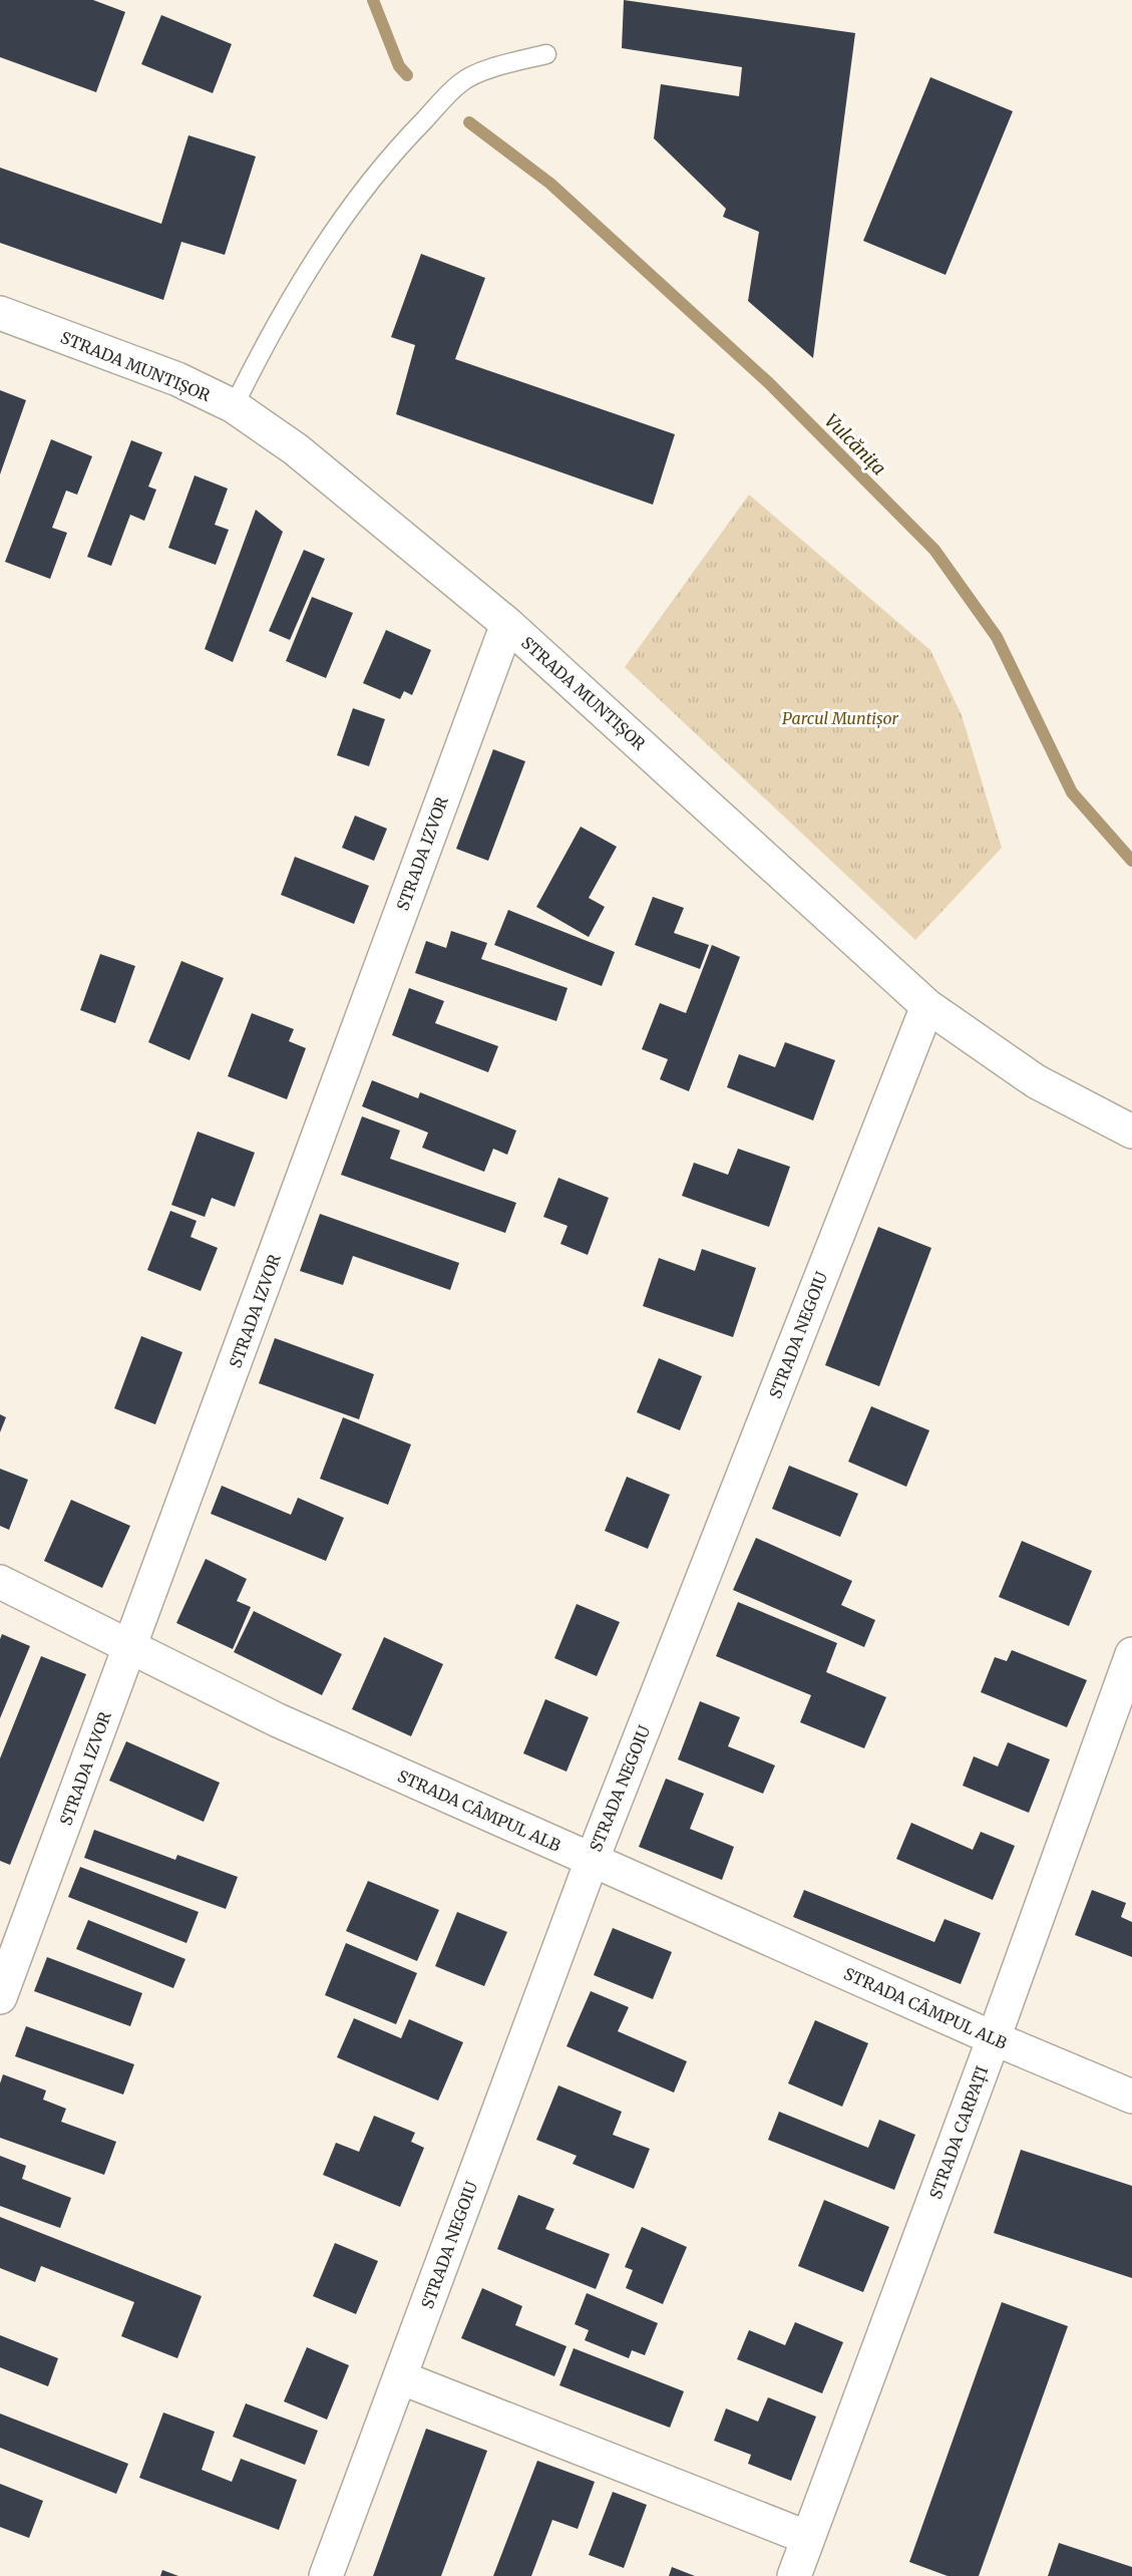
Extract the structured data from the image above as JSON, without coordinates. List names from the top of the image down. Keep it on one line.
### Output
{"streets":{"street":["STRADA MUNTIȘOR","STRADA IZVOR","STRADA NEGOIU","STRADA CÂMPUL ALB","STRADA CARPAȚI"]},"crossings":[["STRADA MUNTIȘOR","STRADA IZVOR"],["STRADA MUNTIȘOR","STRADA NEGOIU"],["STRADA IZVOR","STRADA CÂMPUL ALB"],["STRADA NEGOIU","STRADA CÂMPUL ALB"],["STRADA CÂMPUL ALB","STRADA CARPAȚI"]],"water":["Vulcănița"],"parks":["Parcul Muntișor"]}
